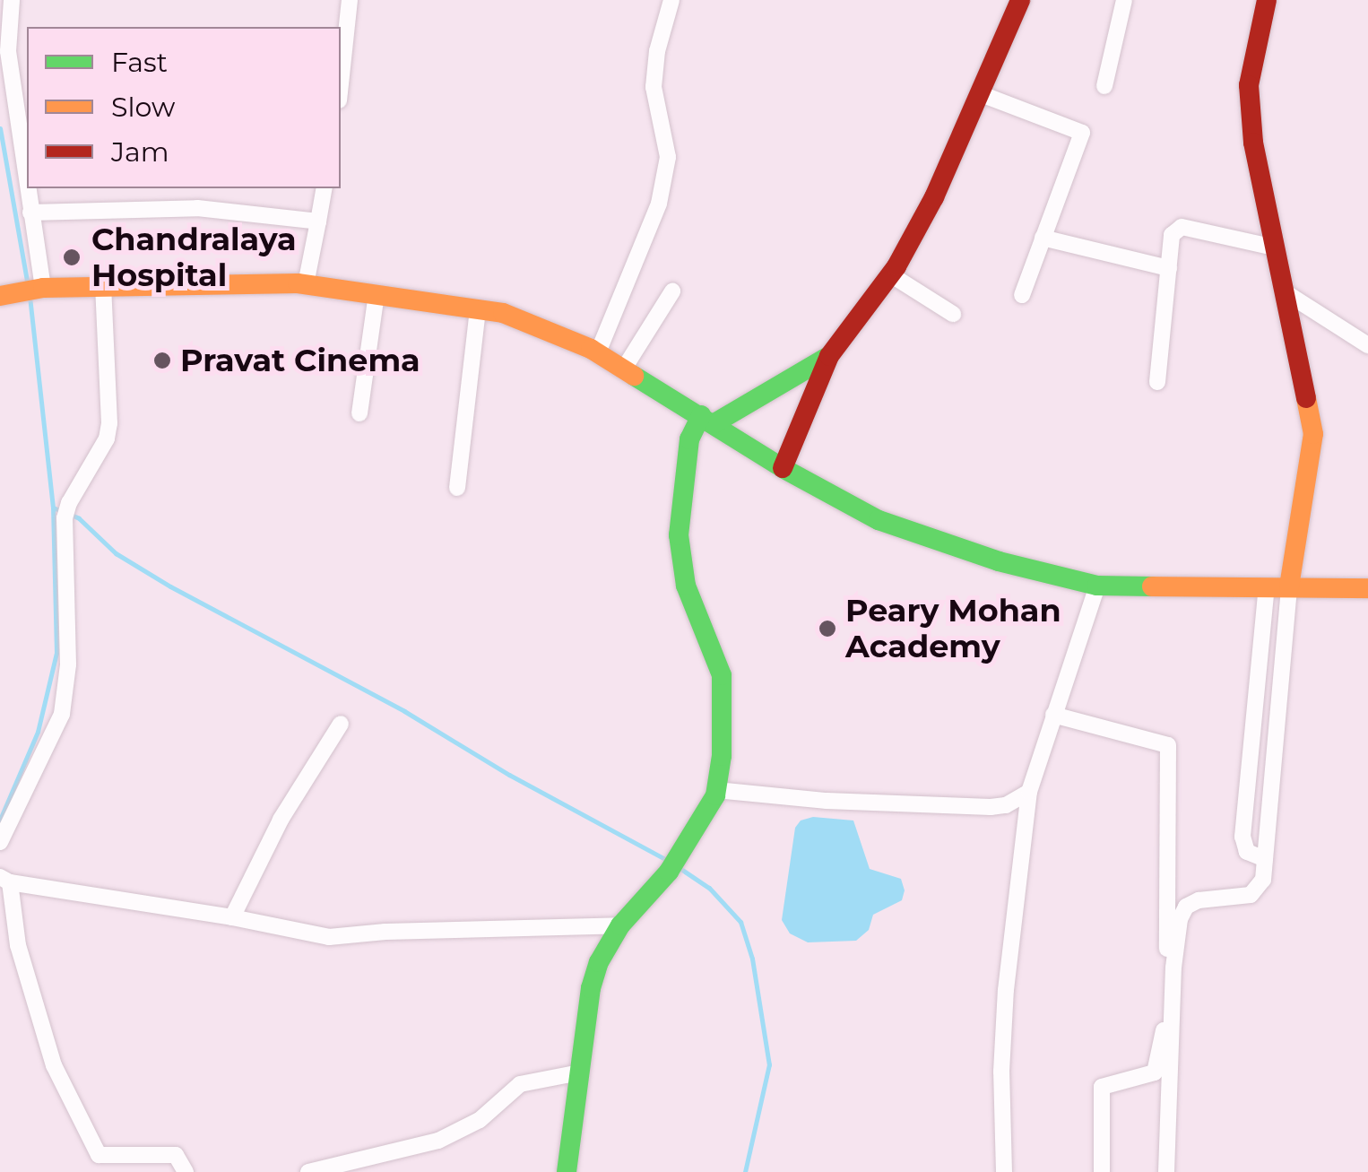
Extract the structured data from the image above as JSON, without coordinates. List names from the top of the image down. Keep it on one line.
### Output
{"places":["Chandralaya Hospital","Pravat Cinema","Peary Mohan Academy"],"legend":["Fast","Slow","Jam"]}
